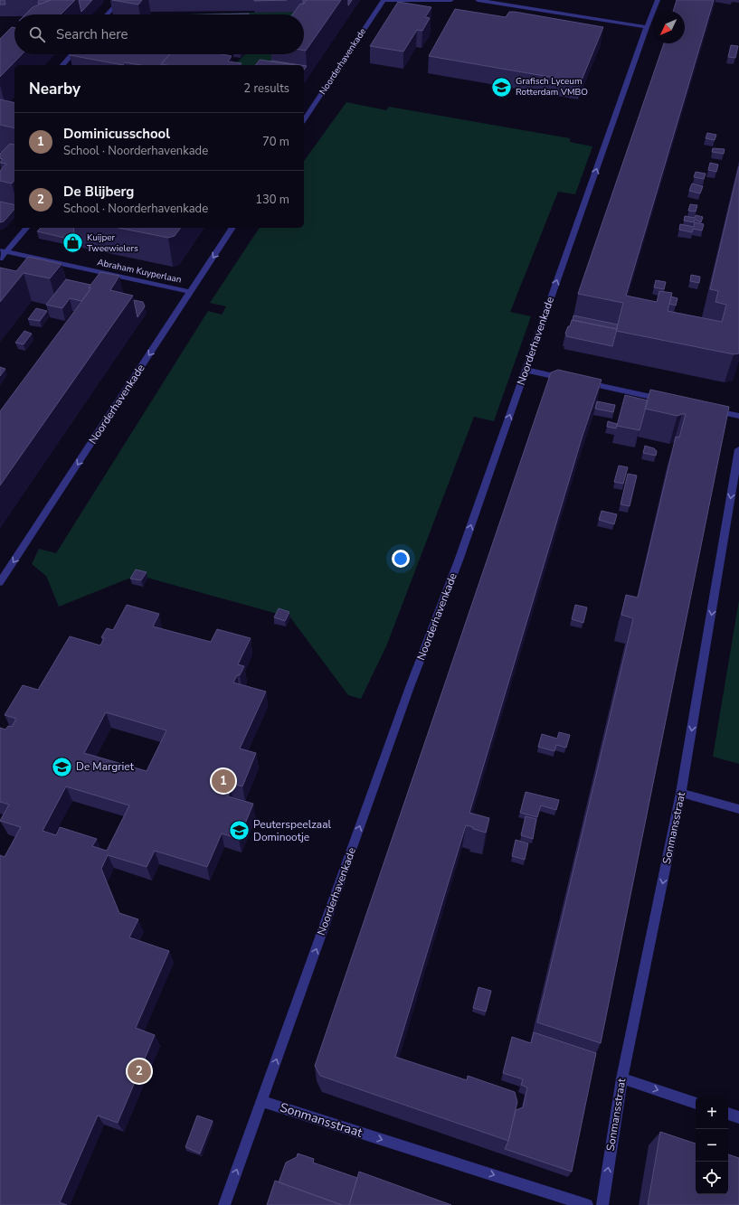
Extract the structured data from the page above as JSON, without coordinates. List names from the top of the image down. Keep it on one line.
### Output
{"streets":{"street":["Noorderhavenkade","Abraham Kuyperlaan","Sonmansstraat"]},"crossings":[["Noorderhavenkade","Abraham Kuyperlaan"],["Noorderhavenkade","Sonmansstraat"]],"places":{"school or university":["Grafisch Lyceum Rotterdam VMBO","De Margriet","Peuterspeelzaal Dominootje"],"shop":["Kuijper Tweewielers"]},"north":"bottom left","page":{"search":"Search here","heading":["Nearby","2 results"],"list":[{"mark":"1","name":"Dominicusschool","note":"School · Noorderhavenkade","value":"70 m"},{"mark":"2","name":"De Blijberg","note":"School · Noorderhavenkade","value":"130 m"}],"pins":["1","2"],"map_buttons":["+","−"]}}
